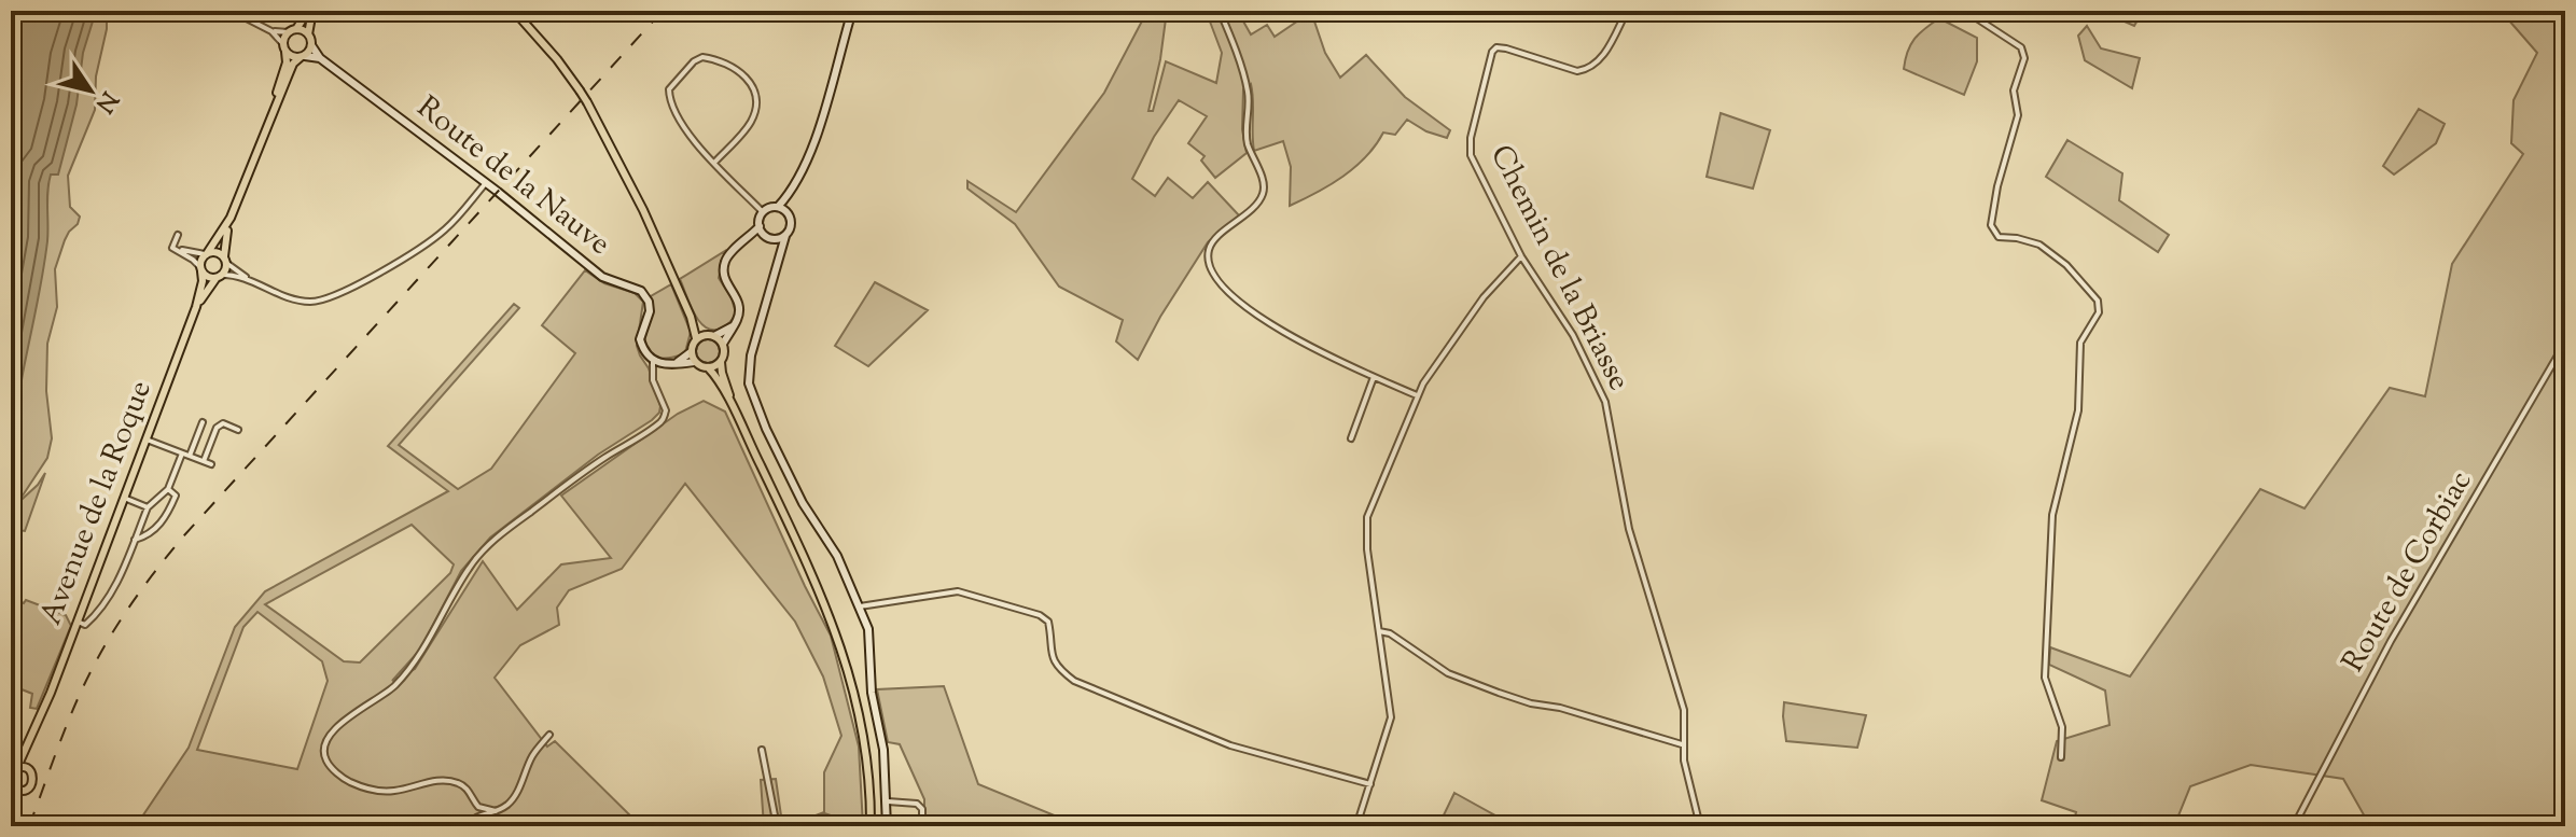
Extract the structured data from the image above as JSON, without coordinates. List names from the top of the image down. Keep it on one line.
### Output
{"streets":{"main road":["Route de la Nauve","Avenue de la Roque"],"street":["Chemin de la Briasse","Route de Corbiac"]},"north":"bottom right"}
